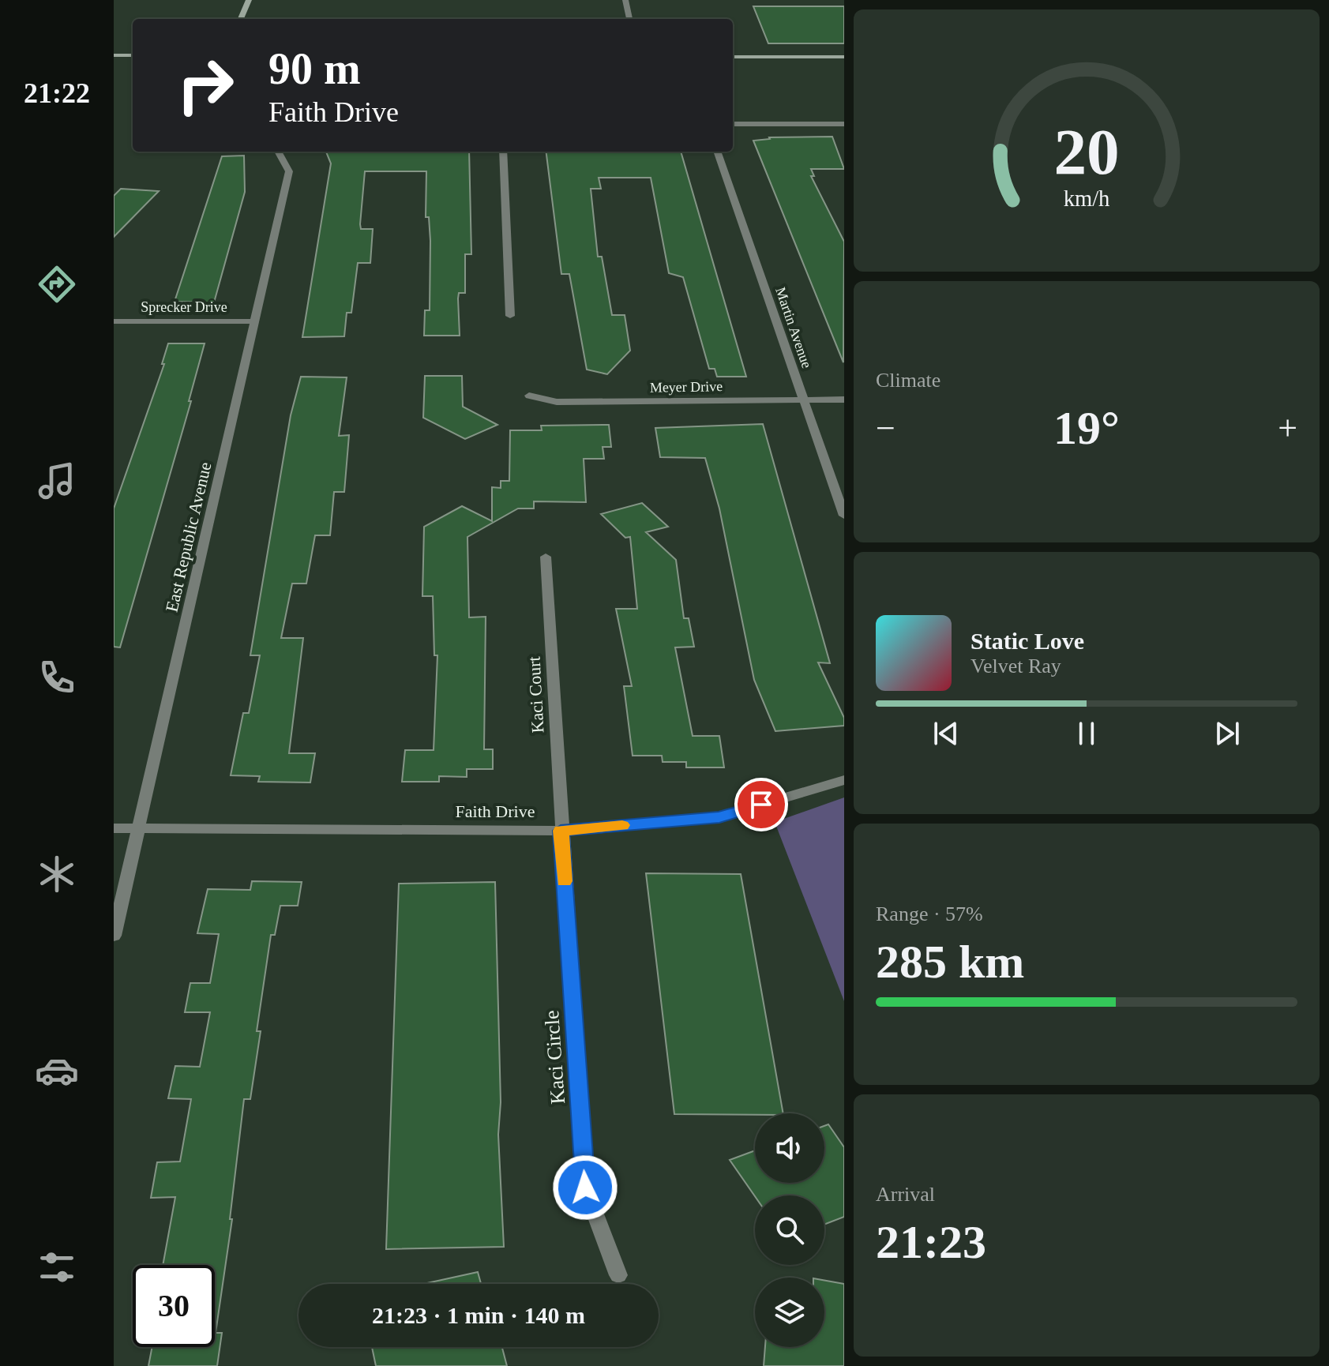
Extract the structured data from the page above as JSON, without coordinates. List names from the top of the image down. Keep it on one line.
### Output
{"streets":{"street":["Sprecker Drive","Martin Avenue","Meyer Drive","East Republic Avenue","Kaci Court","Faith Drive","Kaci Circle"]},"crossings":[["Sprecker Drive","East Republic Avenue"],["Martin Avenue","Meyer Drive"],["East Republic Avenue","Faith Drive"],["Kaci Court","Faith Drive"],["Kaci Court","Kaci Circle"],["Faith Drive","Kaci Circle"]],"page":{"tabs":"21:22","turn":["90 m","Faith Drive"],"tile":["Climate",["Range · 57%","285 km"],["Arrival","21:23"]],"heat":["−","19°","+"],"song":["Static Love","Velvet Ray"],"limit":"30","trip":"21:23 · 1 min · 140 m","gauge":["20","km/h"]}}
